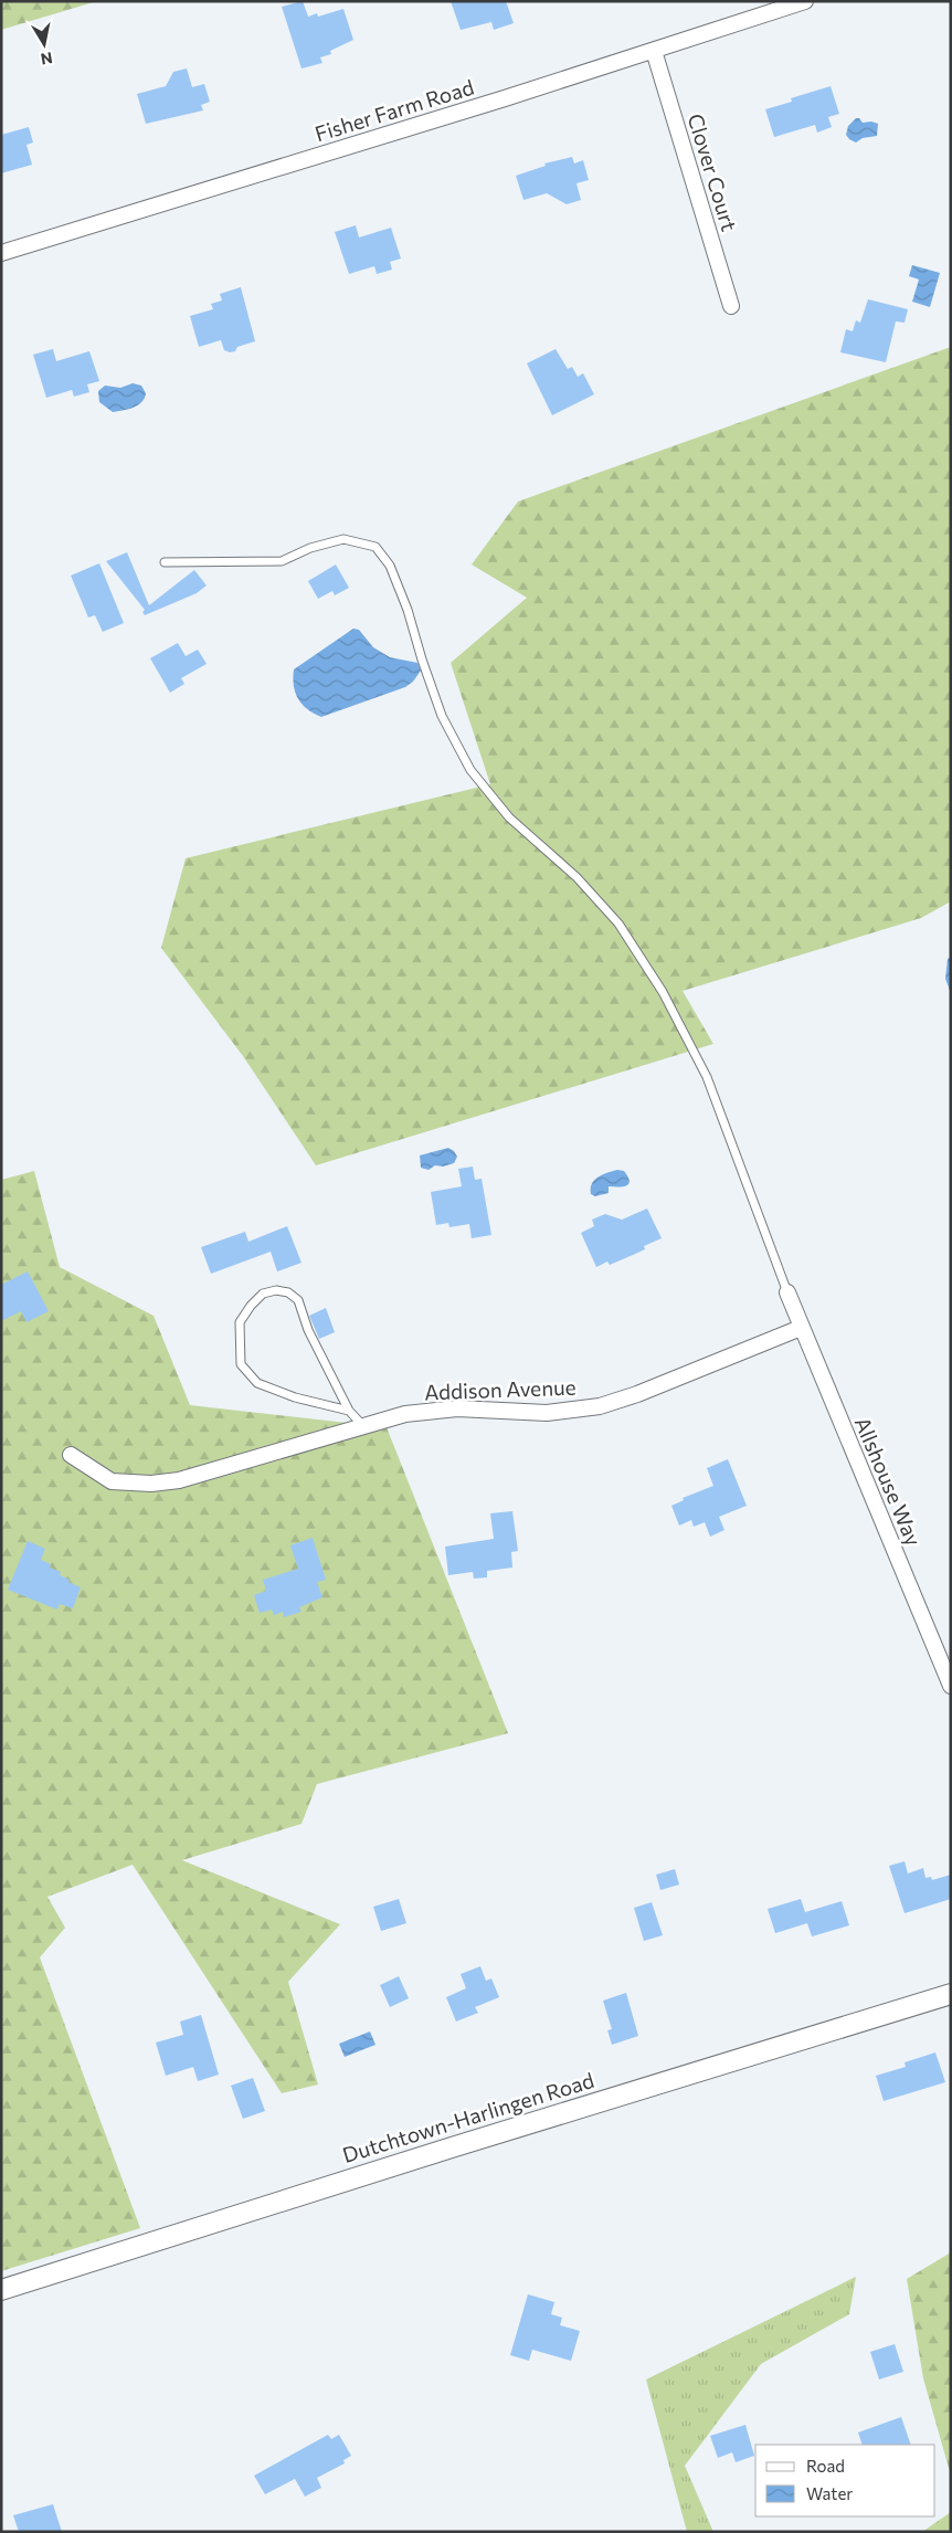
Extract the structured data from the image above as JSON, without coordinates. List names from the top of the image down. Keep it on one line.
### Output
{"streets":{"street":["Fisher Farm Road","Clover Court","Addison Avenue","Allshouse Way","Dutchtown-Harlingen Road"]},"crossings":[["Fisher Farm Road","Clover Court"],["Addison Avenue","Allshouse Way"]],"legend":["Road","Water"],"north":"bottom"}
